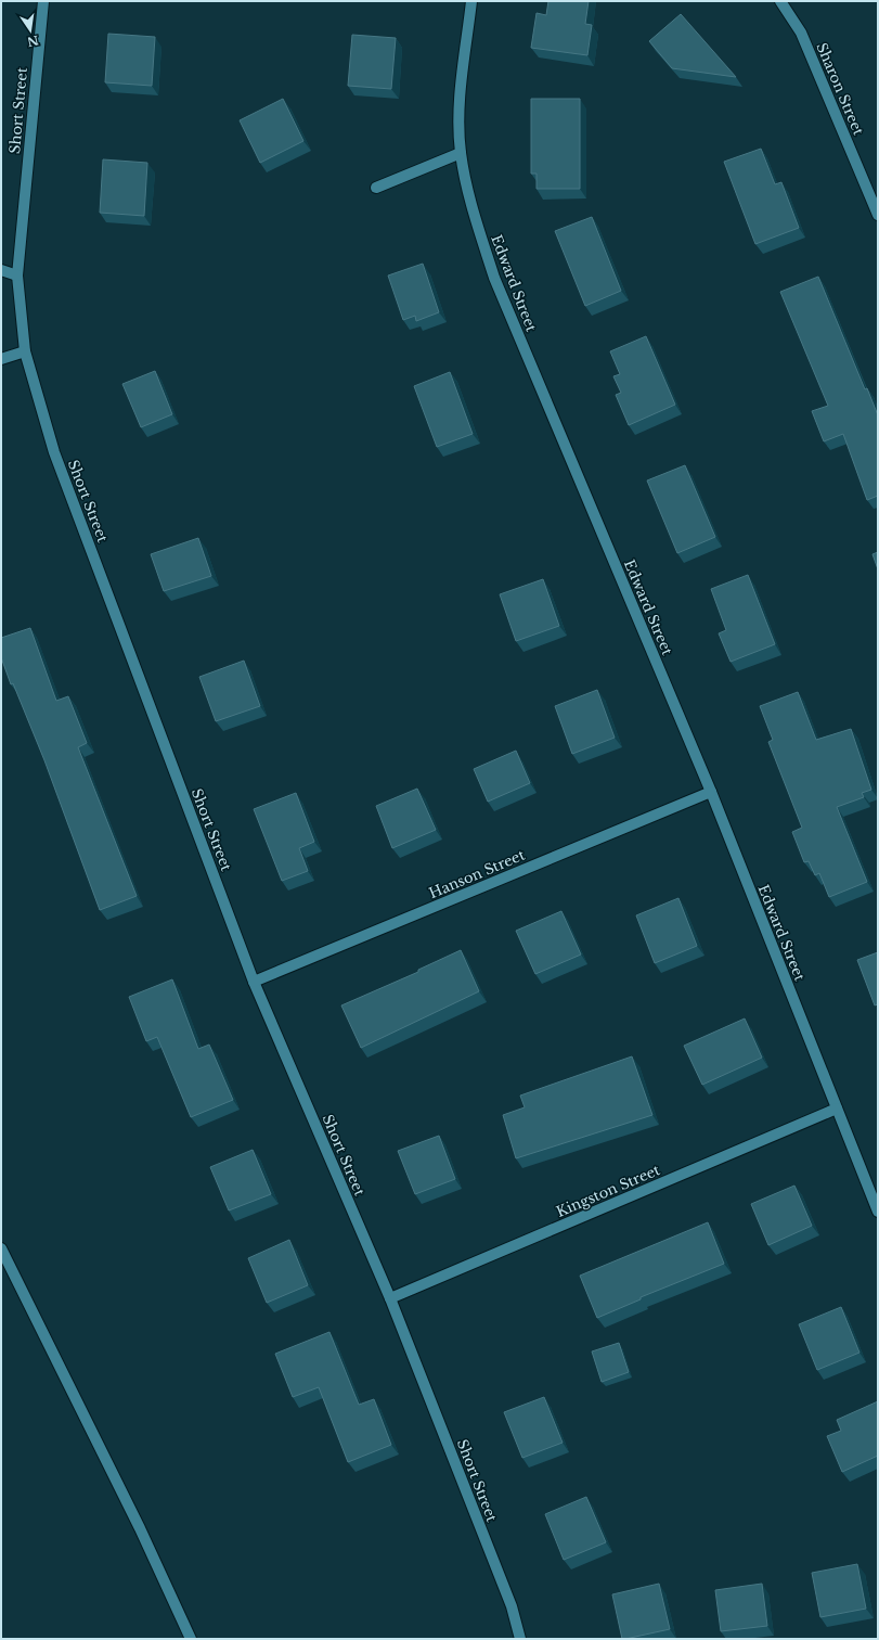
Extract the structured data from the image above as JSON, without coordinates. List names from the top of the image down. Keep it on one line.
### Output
{"streets":{"street":["Sharon Street","Short Street","Edward Street","Hanson Street","Kingston Street"]},"crossings":[["Short Street","Hanson Street"],["Short Street","Kingston Street"],["Edward Street","Hanson Street"],["Edward Street","Kingston Street"]],"north":"bottom"}
